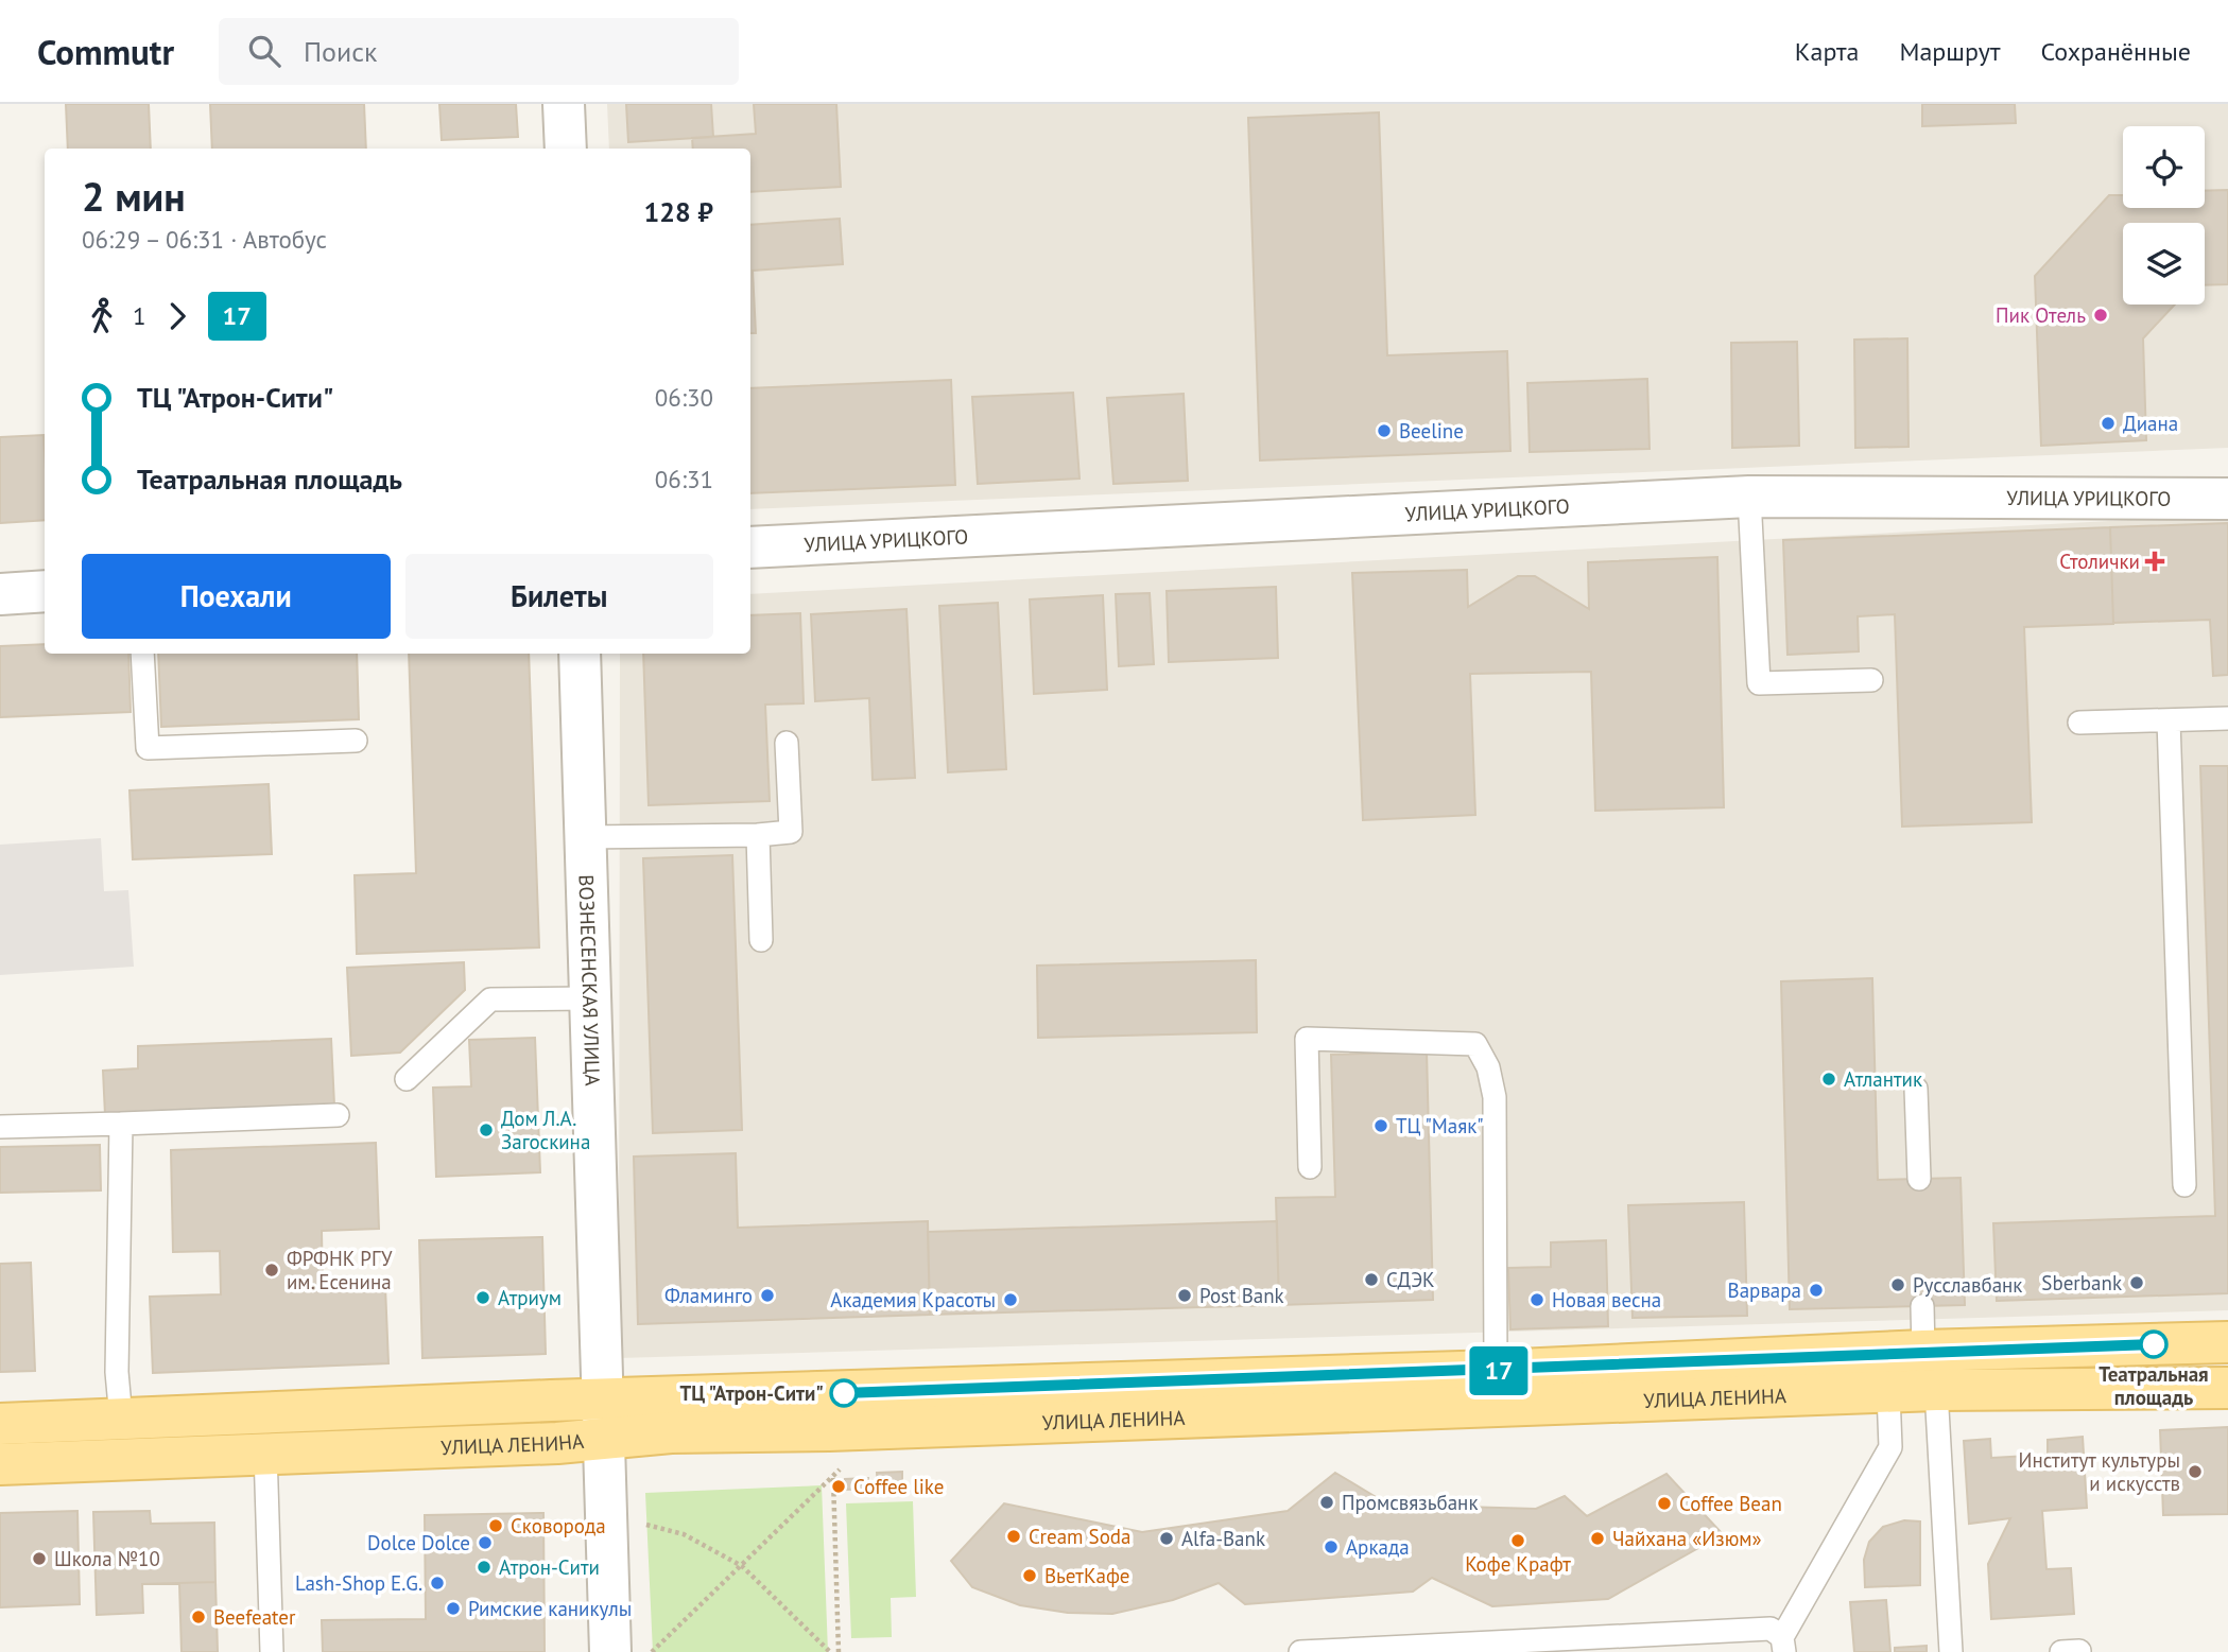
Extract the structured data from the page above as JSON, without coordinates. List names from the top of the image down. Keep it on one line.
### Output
{"streets":{"main road":["УЛИЦА ЛЕНИНА"],"street":["УЛИЦА УРИЦКОГО","ВОЗНЕСЕНСКАЯ УЛИЦА"]},"crossings":[["ВОЗНЕСЕНСКАЯ УЛИЦА","УЛИЦА ЛЕНИНА"]],"places":{"other":["Пик Отель","Диана","Beeline","Атлантик","ТЦ \"Маяк\"","Дом Л.А. Загоскина","ФРФНК РГУ им. Есенина","СДЭК","Sberbank","Русславбанк","Варвара","Фламинго","Post Bank","Атриум","Академия Красоты","Новая весна","Театральная площадь","ТЦ \"Атрон-Сити\"","Институт культуры и искусств","Coffee like","Промсвязьбанк","Coffee Bean","Сковорода","Cream Soda","Alfa-Bank","Чайхана «Изюм»","Кофе Крафт","Dolce Dolce","Аркада","Школа №10","Атрон-Сити","ВьетКафе","Lash-Shop E.G.","Римские каникулы","Beefeater"],"health":["Столички"]},"lines":["bus line 17"],"page":{"header":"Commutr","search":"Поиск","nav":["Карта","Маршрут","Сохранённые"],"on_map":"17","heading":["2 мин","06:29 – 06:31 · Автобус","128 ₽"],"legs":["1","17"],"list":[{"name":"ТЦ \"Атрон-Сити\"","value":"06:30"},{"name":"Театральная площадь","value":"06:31"}],"buttons":["Поехали","Билеты"]}}
